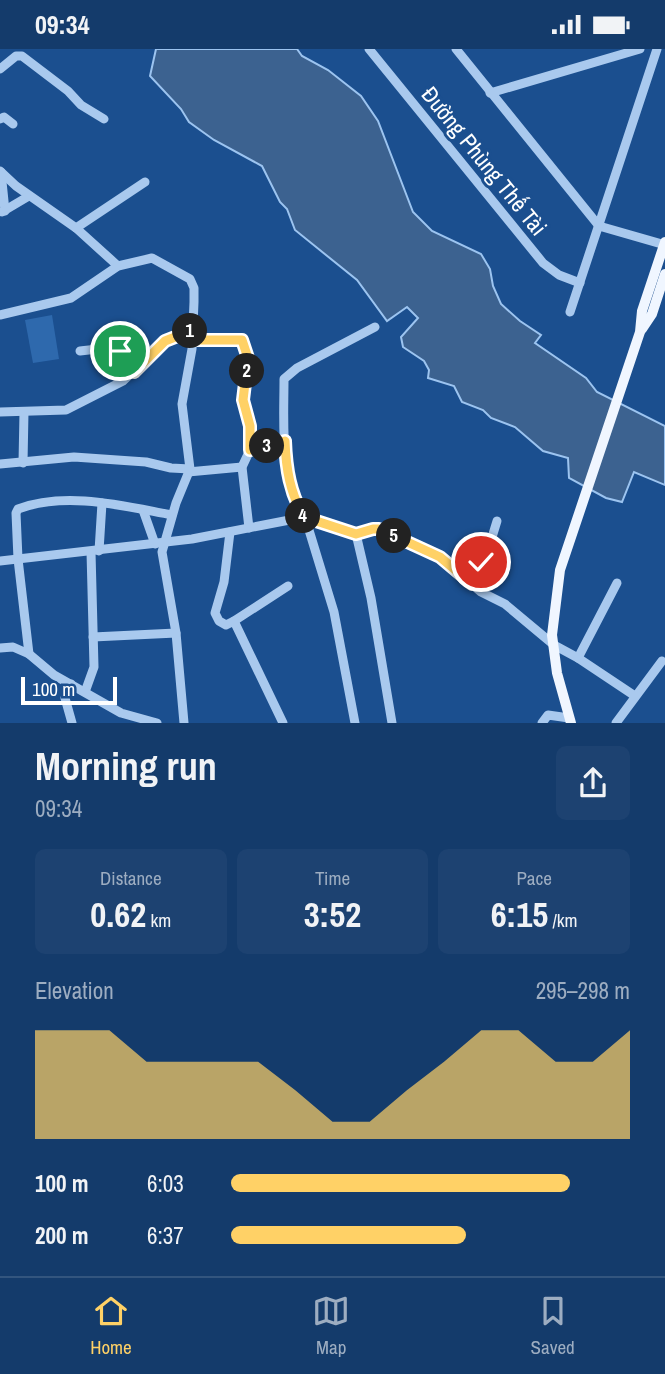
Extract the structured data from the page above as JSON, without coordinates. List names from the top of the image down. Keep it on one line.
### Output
{"streets":{"street":["Đường Phùng Thế Tài"]},"scale_bar":"100 m","page":{"status":"09:34","pins":["1","2","3","4","5"],"scale":"100 m","heading":["Morning run","09:34"],"stats":[["Distance","0.62 km"],["Time","3:52"],["Pace","6:15 /km"]],"chart":["Elevation","295–298 m"],"list":[{"name":"100 m","note":"6:03"},{"name":"200 m","note":"6:37"}],"tabs":["Home","Map","Saved"]}}
